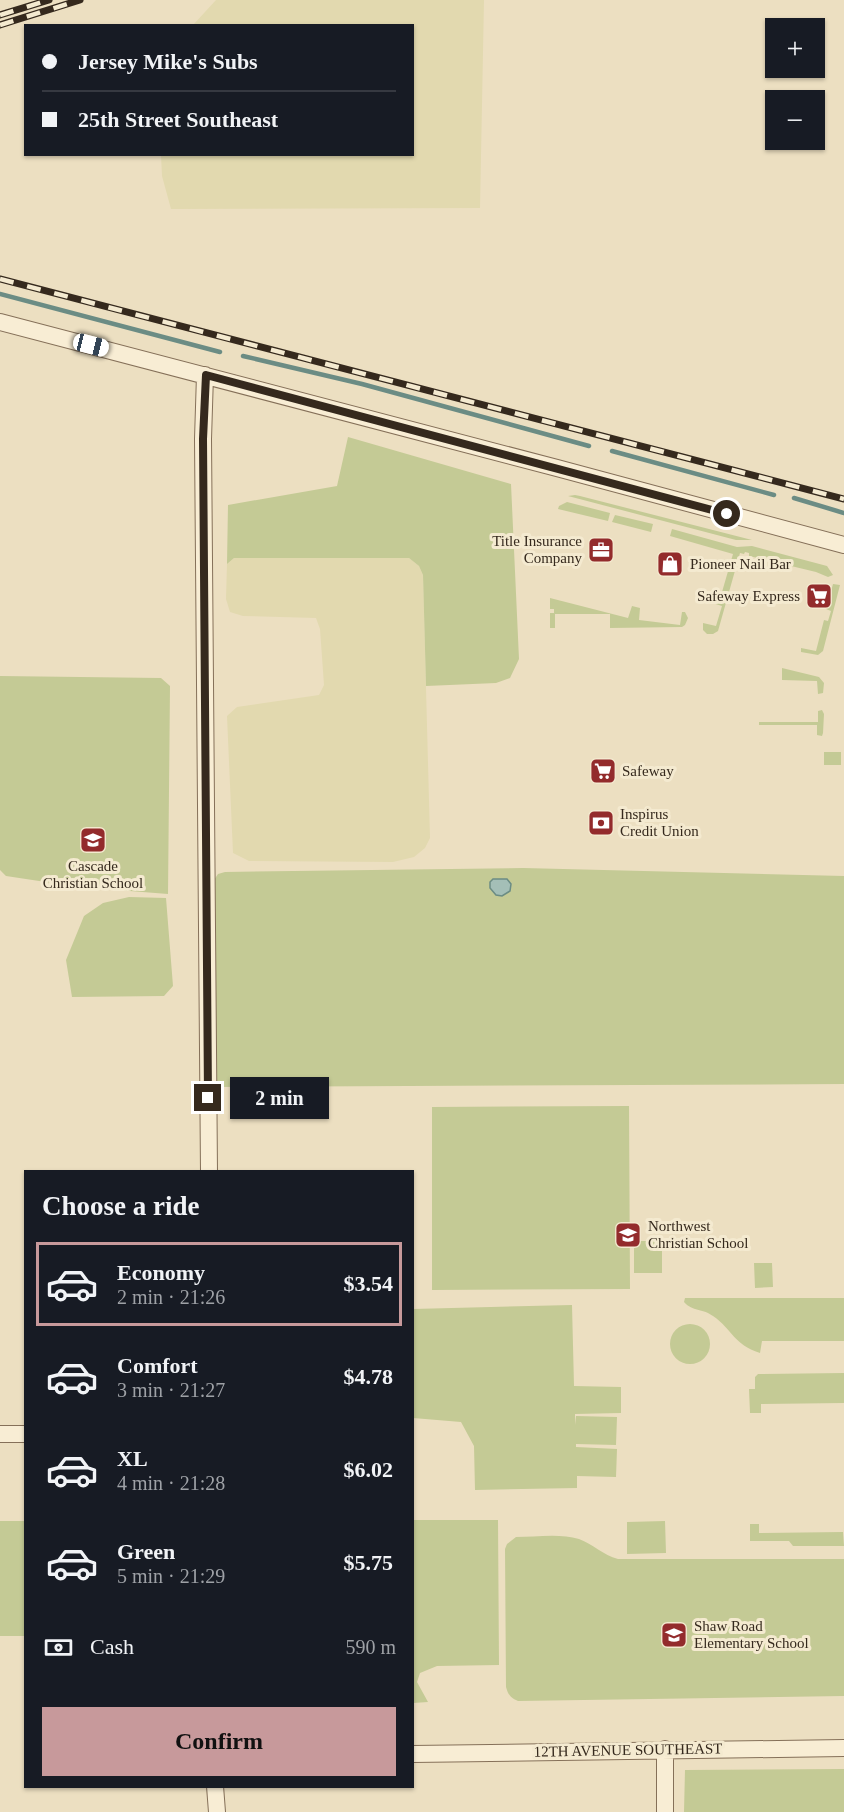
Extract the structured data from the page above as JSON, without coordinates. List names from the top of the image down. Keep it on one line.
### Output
{"streets":{"street":["12TH AVENUE SOUTHEAST"]},"places":{"office":["Title Insurance Company"],"shop":["Pioneer Nail Bar"],"supermarket":["Safeway Express","Safeway"],"bank":["Inspirus Credit Union"],"school or university":["Cascade Christian School","Northwest Christian School","Shaw Road Elementary School"]},"page":{"map_buttons":["+","−"],"banner":["Jersey Mike's Subs","25th Street Southeast"],"bubble":"2 min","heading":"Choose a ride","list":[{"name":"Economy","note":"2 min · 21:26","value":"$3.54"},{"name":"Comfort","note":"3 min · 21:27","value":"$4.78"},{"name":"XL","note":"4 min · 21:28","value":"$6.02"},{"name":"Green","note":"5 min · 21:29","value":"$5.75"}],"pay":["Cash","590 m"],"buttons":"Confirm"}}
